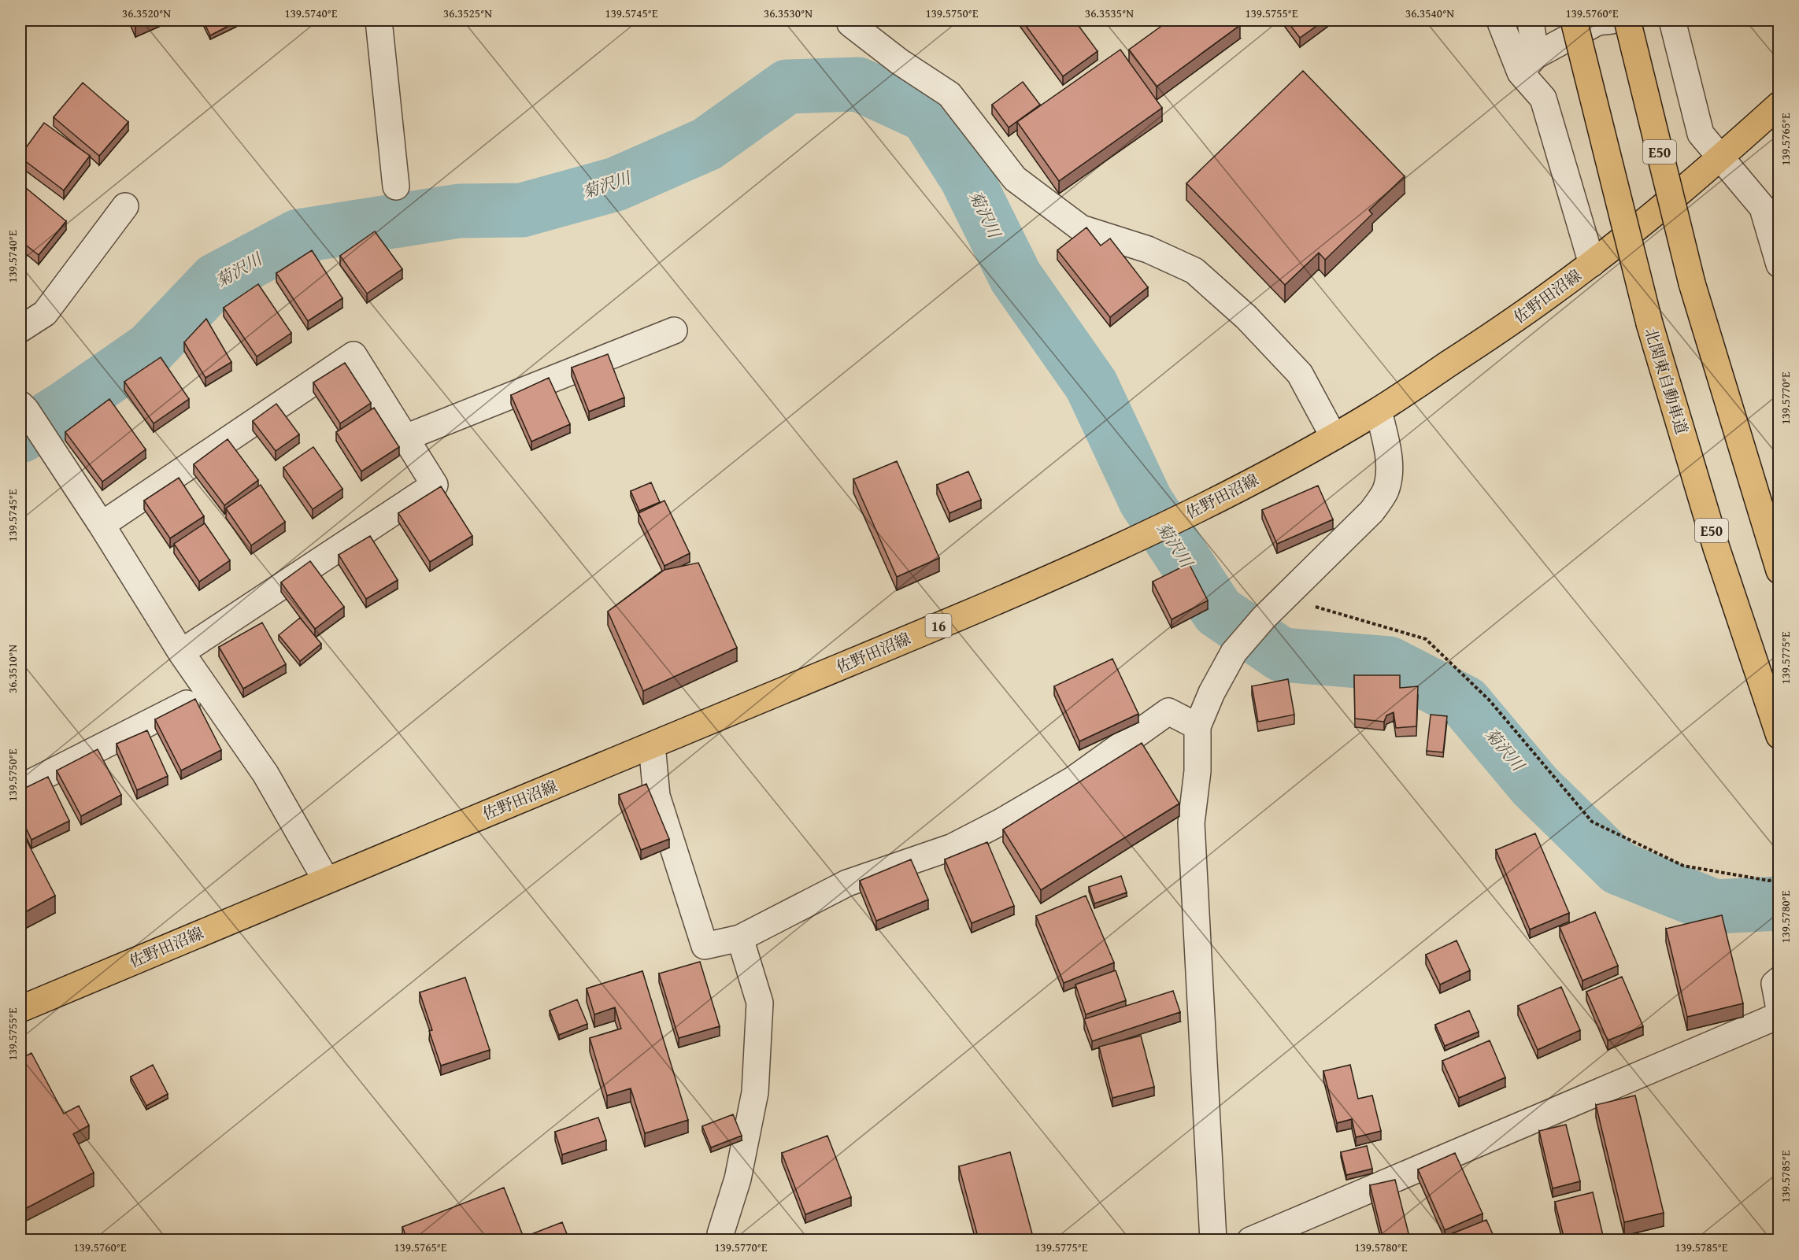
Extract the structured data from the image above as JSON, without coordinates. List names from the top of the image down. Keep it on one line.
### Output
{"streets":{"main road":["E50","佐野田沼線","北関東自動車道","16"]},"water":["菊沢川"],"coordinates":["36.3520°N","139.5740°E","36.3525°N","139.5745°E","36.3530°N","139.5750°E","36.3535°N","139.5755°E","36.3540°N","139.5760°E","139.5765°E","139.5770°E","139.5775°E","36.3510°N","139.5780°E","139.5785°E"]}
